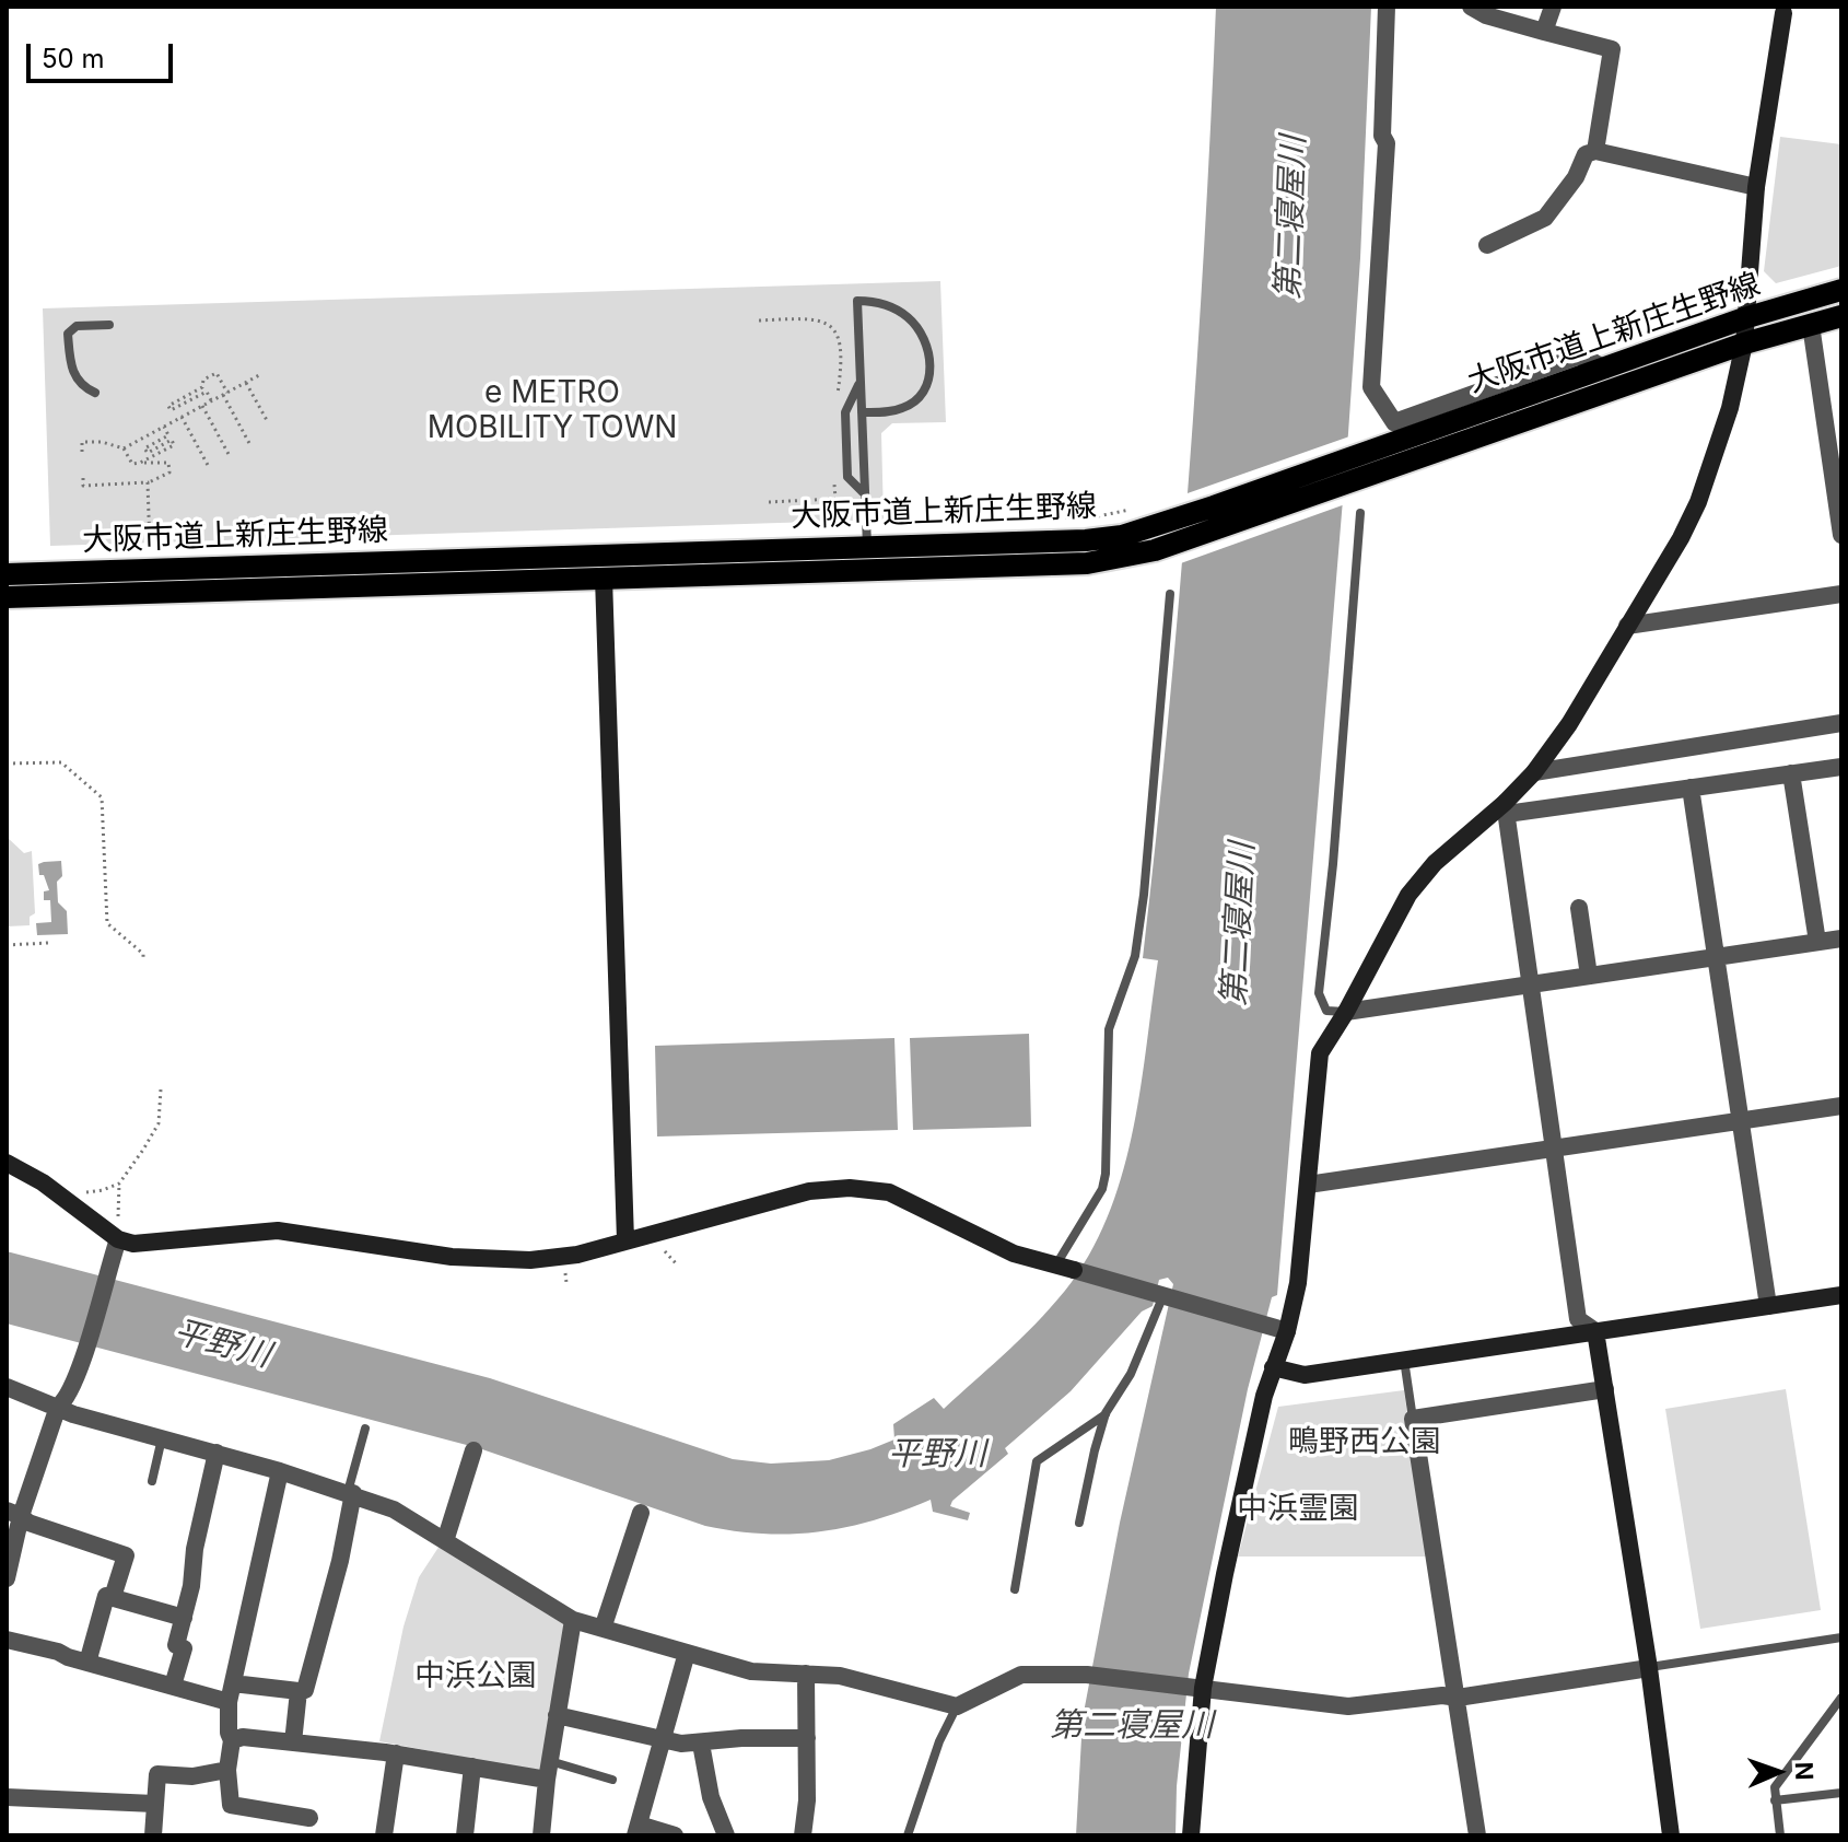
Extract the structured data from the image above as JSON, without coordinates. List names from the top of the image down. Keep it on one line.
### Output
{"streets":{"main road":["大阪市道上新庄生野線"]},"water":["第二寝屋川","平野川"],"parks":["e METRO MOBILITY TOWN","鴫野西公園","中浜霊園","中浜公園"],"scale_bar":"50 m","north":"right"}
